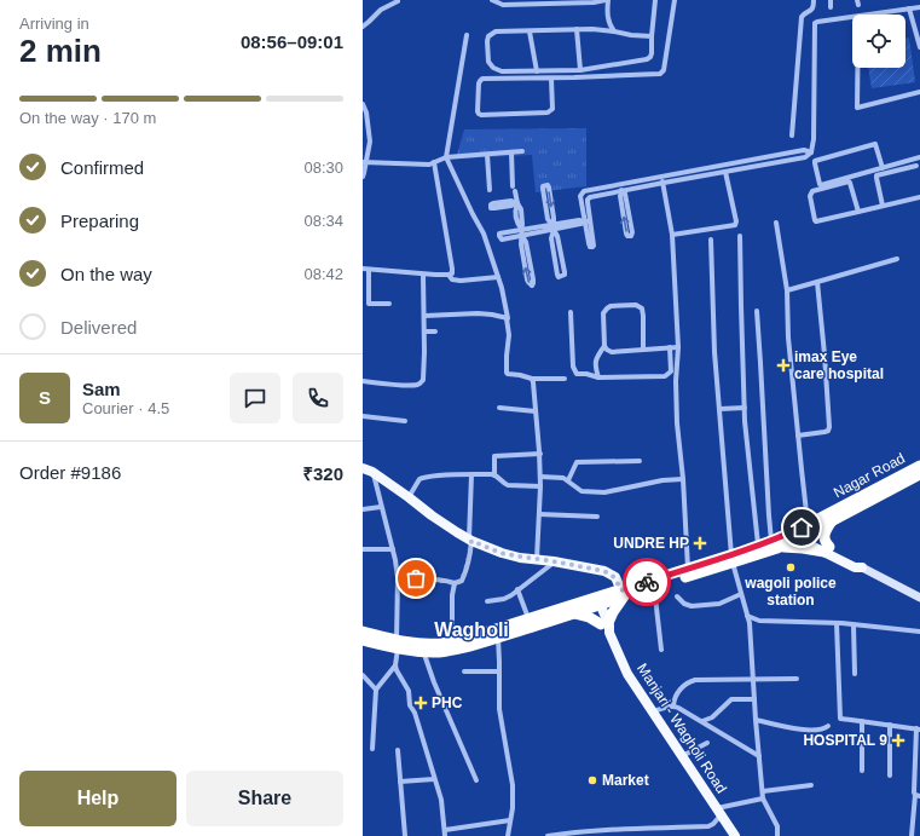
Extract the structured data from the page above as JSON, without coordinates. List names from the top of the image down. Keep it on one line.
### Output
{"streets":{"highway":["Nagar Road"],"main road":["Manjari - Wagholi Road"]},"crossings":[["Nagar Road","Manjari - Wagholi Road"]],"districts":["Wagholi"],"places":{"health":["imax Eye care hospital","UNDRE HP","PHC","HOSPITAL 9"],"other":["wagoli police station","Market"]},"page":{"heading":["2 min","Arriving in","08:56–09:01"],"panel":["Sam","Courier · 4.5","Order #9186","₹320"],"bar":"On the way · 170 m","list":[["Confirmed","08:30"],["Preparing","08:34"],["On the way","08:42"],"Delivered"],"round":"S","buttons":["Help","Share"]}}
